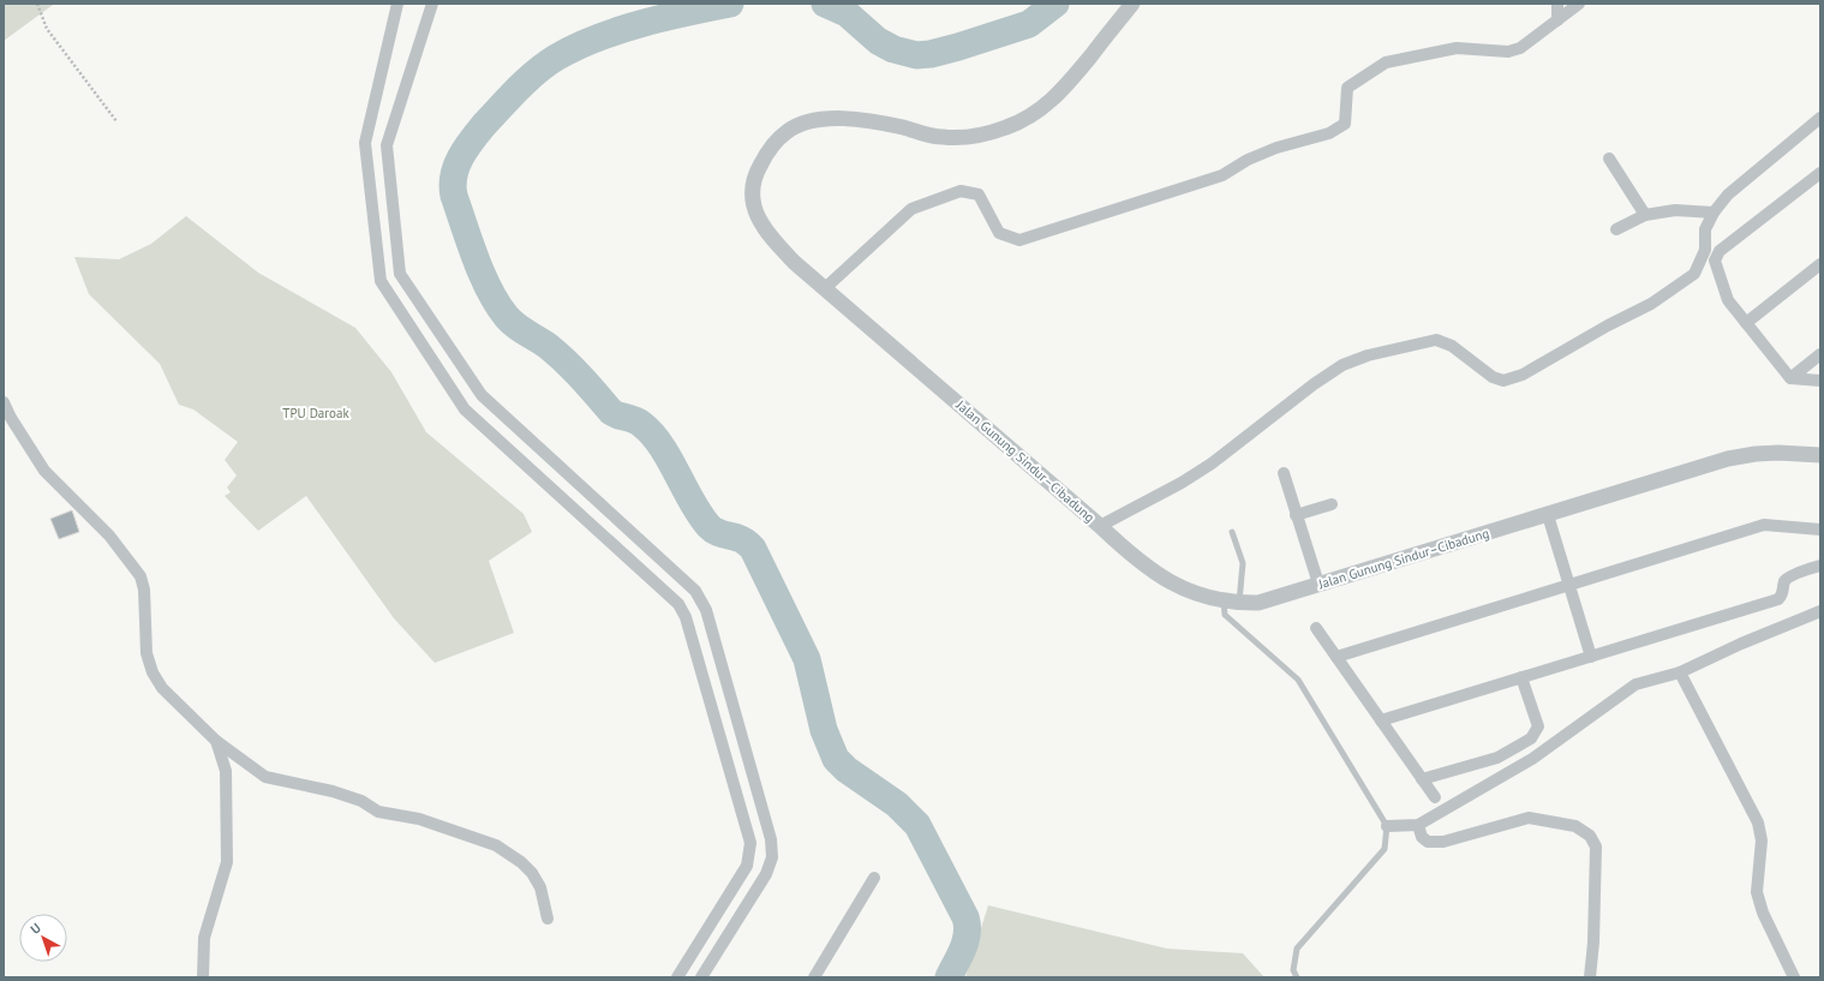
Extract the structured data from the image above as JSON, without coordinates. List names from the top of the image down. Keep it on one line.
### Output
{"streets":{"street":["Jalan Gunung Sindur–Cibadung"]},"parks":["TPU Daroak"],"north":"top left"}
